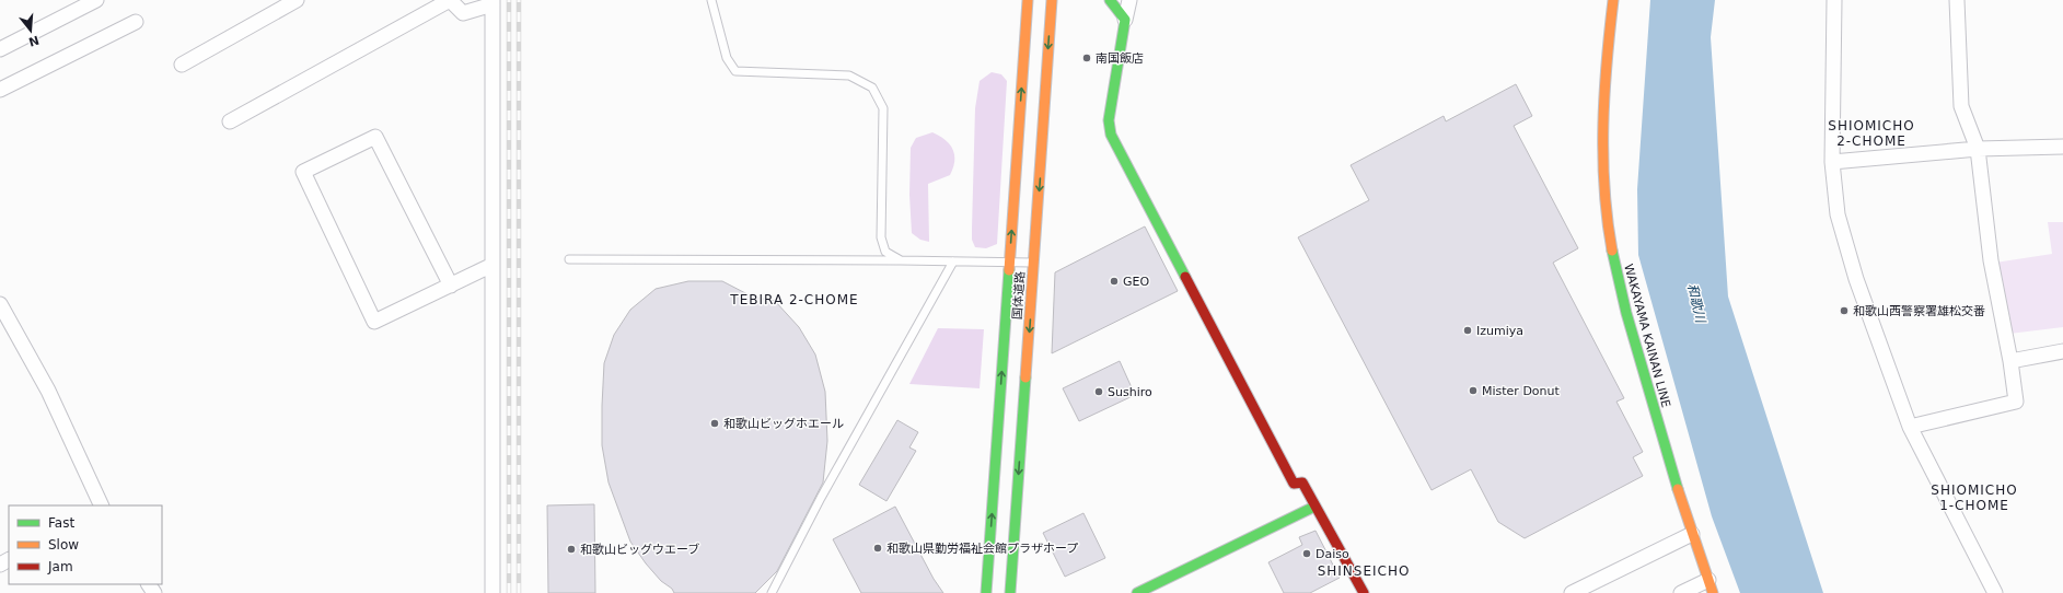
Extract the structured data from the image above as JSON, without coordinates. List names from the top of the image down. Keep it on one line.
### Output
{"streets":{"street":["国体道路","WAKAYAMA KAINAN LINE"]},"districts":["SHIOMICHO 2-CHOME","TEBIRA 2-CHOME","SHIOMICHO 1-CHOME","SHINSEICHO"],"water":["和歌川"],"places":["南国飯店","GEO","和歌山西警察署雄松交番","Izumiya","Mister Donut","Sushiro","和歌山ビッグホエール","和歌山県勤労福祉会館プラザホープ","和歌山ビッグウエーブ","Daiso"],"legend":["Fast","Slow","Jam"],"north":"bottom"}
